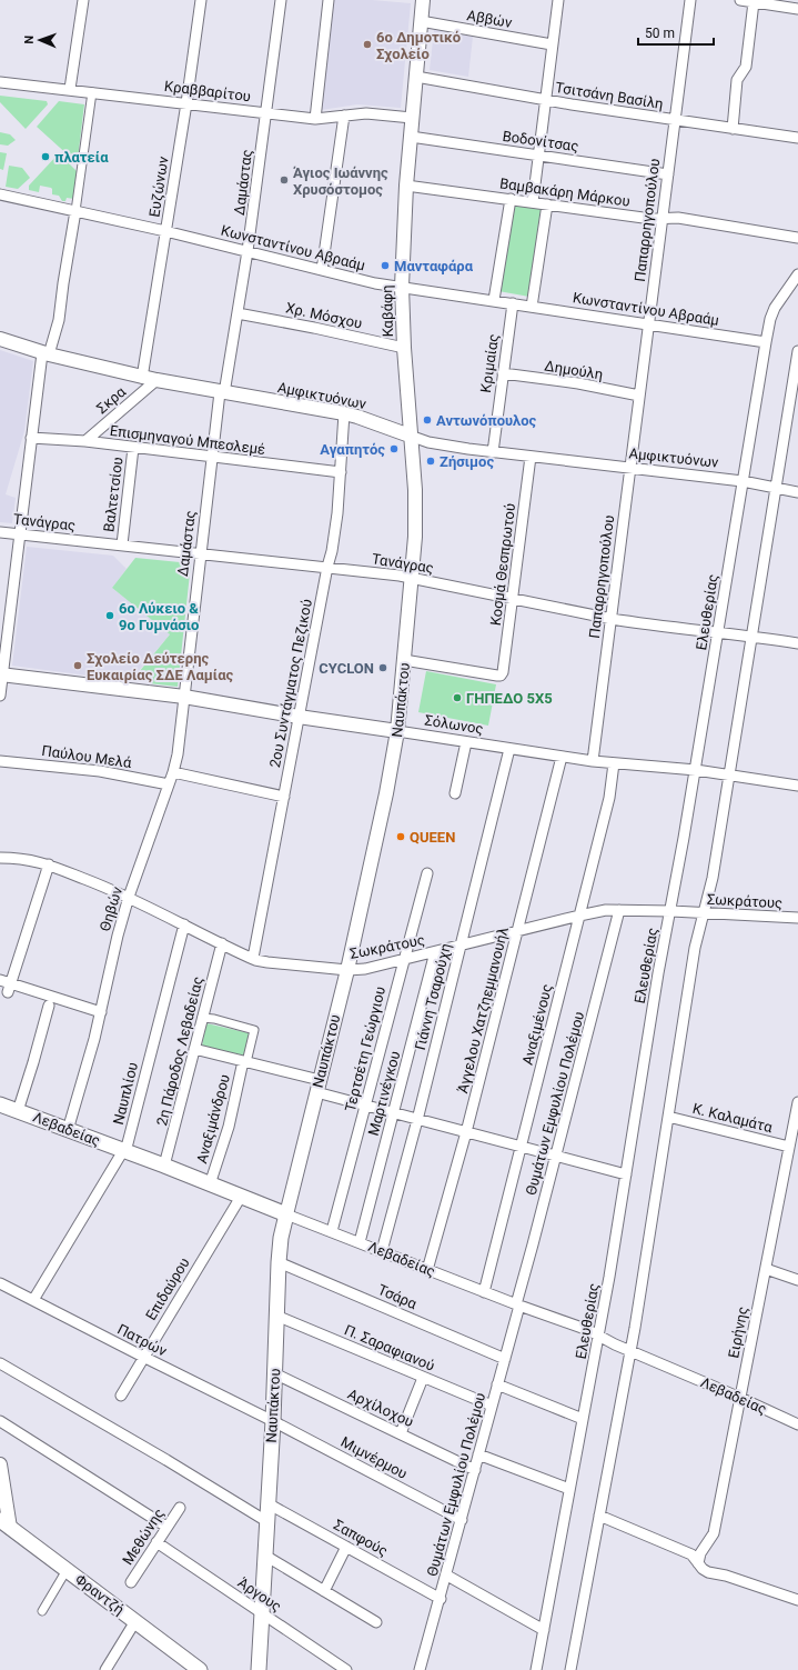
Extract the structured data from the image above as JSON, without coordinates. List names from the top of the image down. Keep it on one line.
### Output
{"streets":{"main road":["Ναυπάκτου","Λεβαδείας","Φραντζή"],"street":["Αββών","Κραββαρίτου","Τσιτσάνη Βασίλη","Βοδονίτσας","Δαμάστας","Ευζώνων","Βαμβακάρη Μάρκου","Παπαρρηγοπούλου","Κωνσταντίνου Αβραάμ","Καβάφη","Χρ. Μόσχου","Κριμαίας","Δημούλη","Αμφικτυόνων","Σκρα","Επισμηναγού Μπεσλεμέ","Βαλτετσίου","Τανάγρας","Κοσμά Θεσπρωτού","Ελευθερίας","2ου Συντάγματος Πεζικού","Σόλωνος","Παύλου Μελά","Σωκράτους","Θηβών","Γιάννη Τσαρούχη","Άγγελου Χατζηεμμανουήλ","Αναξιμένους","Τερτσέτη Γεώργιου","2η Πάροδος Λεβαδείας","Ναυπλίου","Μαρτινέγκου","Θυμάτων Εμφυλίου Πολέμου","Κ. Καλαμάτα","Αναξιμάνδρου","Επιδαύρου","Τσάρα","Ειρήνης","Πατρών","Π. Σαραφιανού","Αρχίλοχου","Μιμνέρμου","Μεθώνης","Σαπφούς","Άργους"]},"crossings":[["Αββών","Καβάφη"],["Κραββαρίτου","Δαμάστας"],["Κραββαρίτου","Ευζώνων"],["Κραββαρίτου","Καβάφη"],["Τσιτσάνη Βασίλη","Παπαρρηγοπούλου"],["Τσιτσάνη Βασίλη","Καβάφη"],["Βοδονίτσας","Παπαρρηγοπούλου"],["Βοδονίτσας","Καβάφη"],["Δαμάστας","Κωνσταντίνου Αβραάμ"],["Δαμάστας","Χρ. Μόσχου"],["Δαμάστας","Αμφικτυόνων"],["Δαμάστας","Επισμηναγού Μπεσλεμέ"],["Δαμάστας","Τανάγρας"],["Δαμάστας","Σόλωνος"],["Δαμάστας","Θηβών"],["Ευζώνων","Κωνσταντίνου Αβραάμ"],["Ευζώνων","Αμφικτυόνων"],["Βαμβακάρη Μάρκου","Παπαρρηγοπούλου"],["Βαμβακάρη Μάρκου","Καβάφη"],["Παπαρρηγοπούλου","Κωνσταντίνου Αβραάμ"],["Παπαρρηγοπούλου","Δημούλη"],["Παπαρρηγοπούλου","Αμφικτυόνων"],["Παπαρρηγοπούλου","Τανάγρας"],["Παπαρρηγοπούλου","Σόλωνος"],["Κωνσταντίνου Αβραάμ","Καβάφη"],["Κωνσταντίνου Αβραάμ","Κριμαίας"],["Κωνσταντίνου Αβραάμ","Ελευθερίας"],["Καβάφη","Χρ. Μόσχου"],["Καβάφη","Αμφικτυόνων"],["Καβάφη","Ναυπάκτου"],["Κριμαίας","Δημούλη"],["Κριμαίας","Αμφικτυόνων"],["Αμφικτυόνων","Σκρα"],["Αμφικτυόνων","Κοσμά Θεσπρωτού"],["Αμφικτυόνων","Ελευθερίας"],["Αμφικτυόνων","2ου Συντάγματος Πεζικού"],["Αμφικτυόνων","Ναυπάκτου"],["Σκρα","Επισμηναγού Μπεσλεμέ"],["Επισμηναγού Μπεσλεμέ","Βαλτετσίου"],["Επισμηναγού Μπεσλεμέ","2ου Συντάγματος Πεζικού"],["Βαλτετσίου","Τανάγρας"],["Τανάγρας","Κοσμά Θεσπρωτού"],["Τανάγρας","Ελευθερίας"],["Τανάγρας","2ου Συντάγματος Πεζικού"],["Τανάγρας","Ναυπάκτου"],["Κοσμά Θεσπρωτού","Ναυπάκτου"],["Ελευθερίας","Σόλωνος"],["Ελευθερίας","Σωκράτους"],["Ελευθερίας","Λεβαδείας"],["2ου Συντάγματος Πεζικού","Σόλωνος"],["2ου Συντάγματος Πεζικού","Σωκράτους"],["Ναυπάκτου","Σόλωνος"],["Ναυπάκτου","Σωκράτους"],["Ναυπάκτου","Λεβαδείας"],["Ναυπάκτου","Τσάρα"],["Ναυπάκτου","Πατρών"],["Ναυπάκτου","Π. Σαραφιανού"],["Ναυπάκτου","Αρχίλοχου"],["Ναυπάκτου","Μιμνέρμου"],["Ναυπάκτου","Σαπφούς"],["Ναυπάκτου","Άργους"],["Σόλωνος","Θηβών"],["Σόλωνος","Γιάννη Τσαρούχη"],["Σόλωνος","Άγγελου Χατζηεμμανουήλ"],["Σόλωνος","Αναξιμένους"],["Παύλου Μελά","Θηβών"],["Σωκράτους","Θηβών"],["Σωκράτους","Γιάννη Τσαρούχη"],["Σωκράτους","Άγγελου Χατζηεμμανουήλ"],["Σωκράτους","Αναξιμένους"],["Σωκράτους","Τερτσέτη Γεώργιου"],["Σωκράτους","2η Πάροδος Λεβαδείας"],["Σωκράτους","Ναυπλίου"],["Σωκράτους","Μαρτινέγκου"],["Σωκράτους","Θυμάτων Εμφυλίου Πολέμου"],["Θηβών","Λεβαδείας"],["Γιάννη Τσαρούχη","Λεβαδείας"],["Άγγελου Χατζηεμμανουήλ","Λεβαδείας"],["Αναξιμένους","Λεβαδείας"],["Τερτσέτη Γεώργιου","Λεβαδείας"],["2η Πάροδος Λεβαδείας","Λεβαδείας"],["Ναυπλίου","Λεβαδείας"],["Ναυπλίου","Πατρών"],["Μαρτινέγκου","Λεβαδείας"],["Θυμάτων Εμφυλίου Πολέμου","Λεβαδείας"],["Θυμάτων Εμφυλίου Πολέμου","Τσάρα"],["Θυμάτων Εμφυλίου Πολέμου","Π. Σαραφιανού"],["Θυμάτων Εμφυλίου Πολέμου","Αρχίλοχου"],["Θυμάτων Εμφυλίου Πολέμου","Μιμνέρμου"],["Θυμάτων Εμφυλίου Πολέμου","Σαπφούς"],["Κ. Καλαμάτα","Ειρήνης"],["Αναξιμάνδρου","Λεβαδείας"],["Λεβαδείας","Επιδαύρου"],["Λεβαδείας","Ειρήνης"],["Επιδαύρου","Πατρών"],["Πατρών","Μιμνέρμου"],["Μεθώνης","Άργους"]],"places":["6ο Δημοτικό Σχολείο","πλατεία","Άγιος Ιωάννης Χρυσόστομος","Μανταφάρα","Αντωνόπουλος","Αγαπητός","Ζήσιμος","6ο Λύκειο & 9ο Γυμνάσιο","Σχολείο Δεύτερης Ευκαιρίας ΣΔΕ Λαμίας","CYCLON","ΓΗΠΕΔΟ 5X5","QUEEN"],"scale_bar":"50 m","north":"left"}
